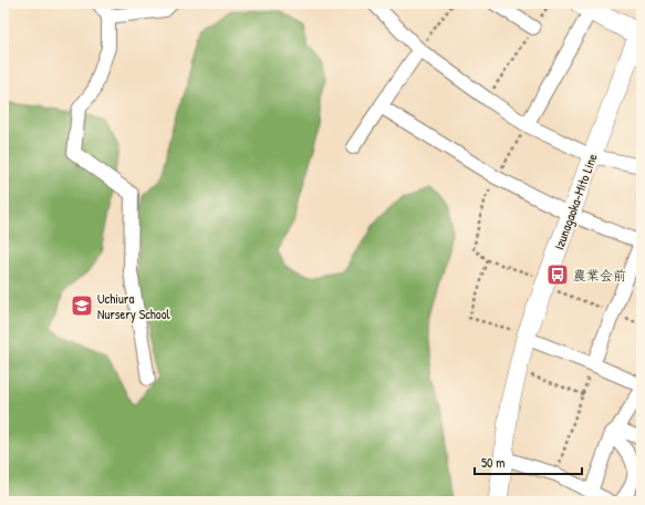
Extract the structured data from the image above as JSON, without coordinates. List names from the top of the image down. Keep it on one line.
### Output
{"streets":{"main road":["Izunagaoka-Mito Line"]},"places":{"bus stop":["農業会前"],"school or university":["Uchiura Nursery School"]},"scale_bar":"50 m"}
